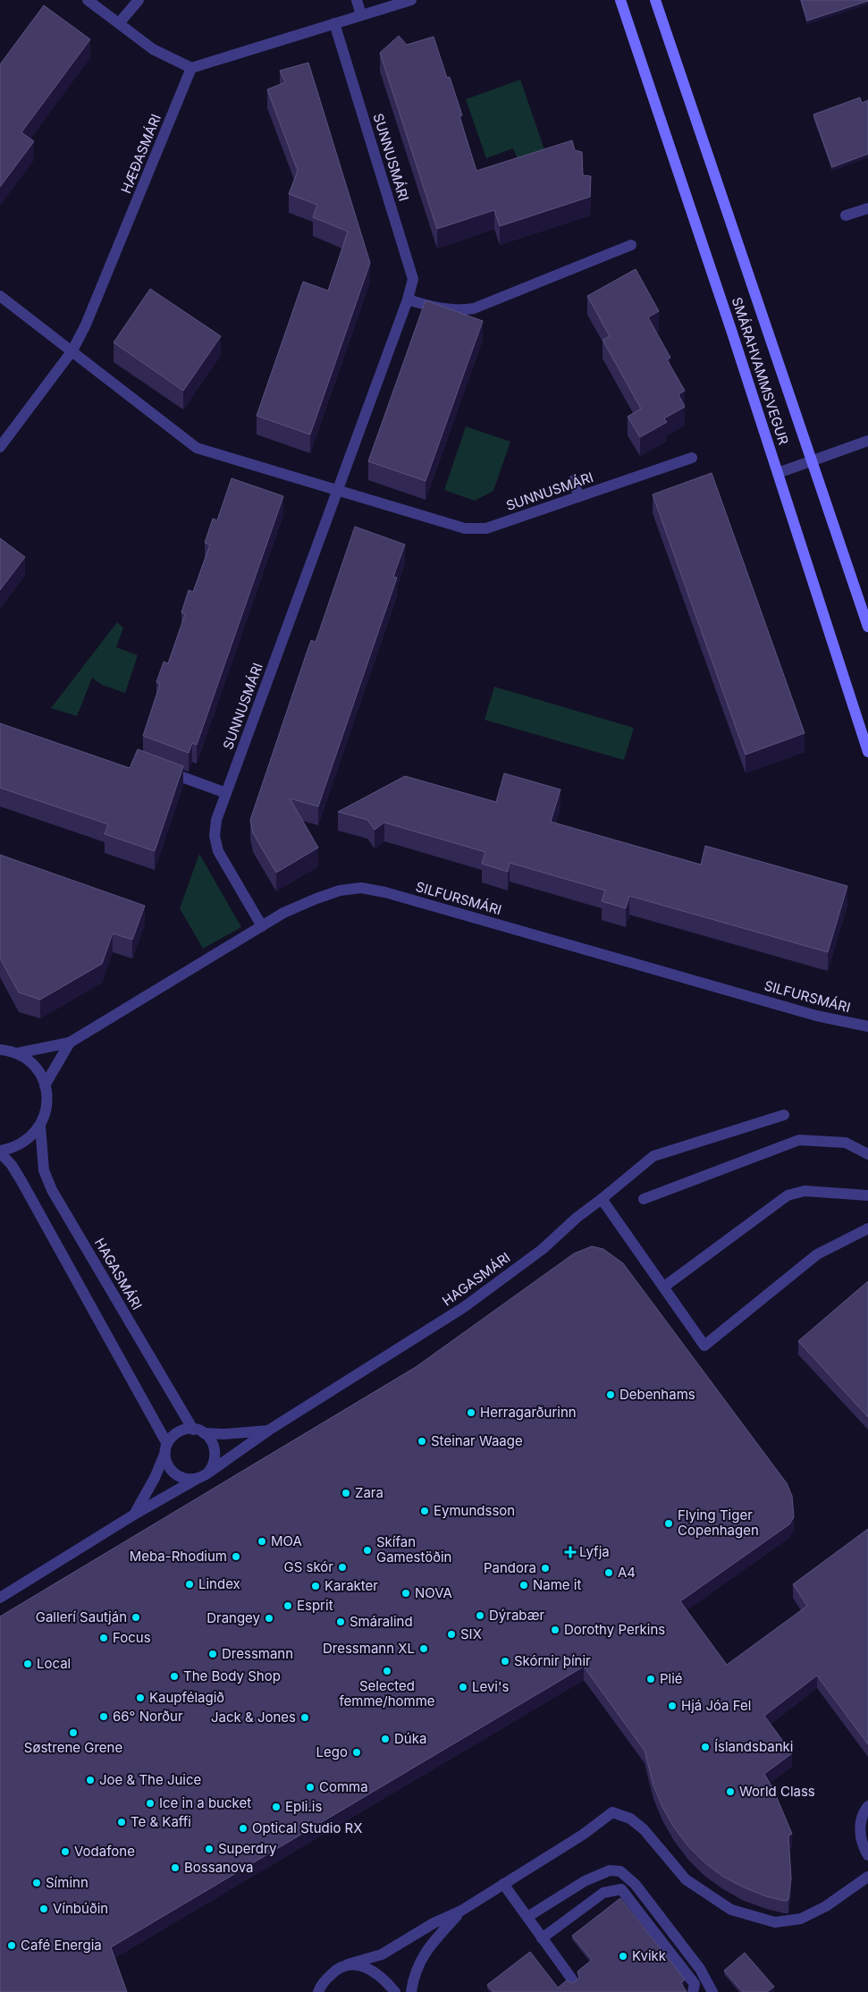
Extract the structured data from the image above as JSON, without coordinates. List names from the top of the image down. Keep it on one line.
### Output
{"streets":{"main road":["SMÁRAHVAMMSVEGUR"],"street":["HÆÐASMÁRI","SUNNUSMÁRI","SILFURSMÁRI","HAGASMÁRI"]},"crossings":[["HÆÐASMÁRI","SUNNUSMÁRI"],["SUNNUSMÁRI","SILFURSMÁRI"],["SILFURSMÁRI","HAGASMÁRI"]],"places":{"other":["Debenhams","Herragarðurinn","Steinar Waage","Zara","Eymundsson","Flying Tiger Copenhagen","MOA","Skífan Gamestöðin","Meba-Rhodium","GS skór","Pandora","A4","Lindex","Name it","Karakter","NOVA","Esprit","Dýrabær","Gallerí Sautján","Drangey","Smáralind","Dorothy Perkins","SIX","Focus","Dressmann XL","Dressmann","Skórnir þínir","Local","Selected femme/homme","The Body Shop","Plié","Levi's","Kaupfélagið","Hjá Jóa Fel","66° Norður","Jack & Jones","Søstrene Grene","Dúka","Íslandsbanki","Lego","Joe & The Juice","Comma","World Class","Ice in a bucket","Epli.is","Te & Kaffi","Optical Studio RX","Superdry","Vodafone","Bossanova","Síminn","Vínbúðin","Café Energia","Kvikk"],"health":["Lyfja"]}}
